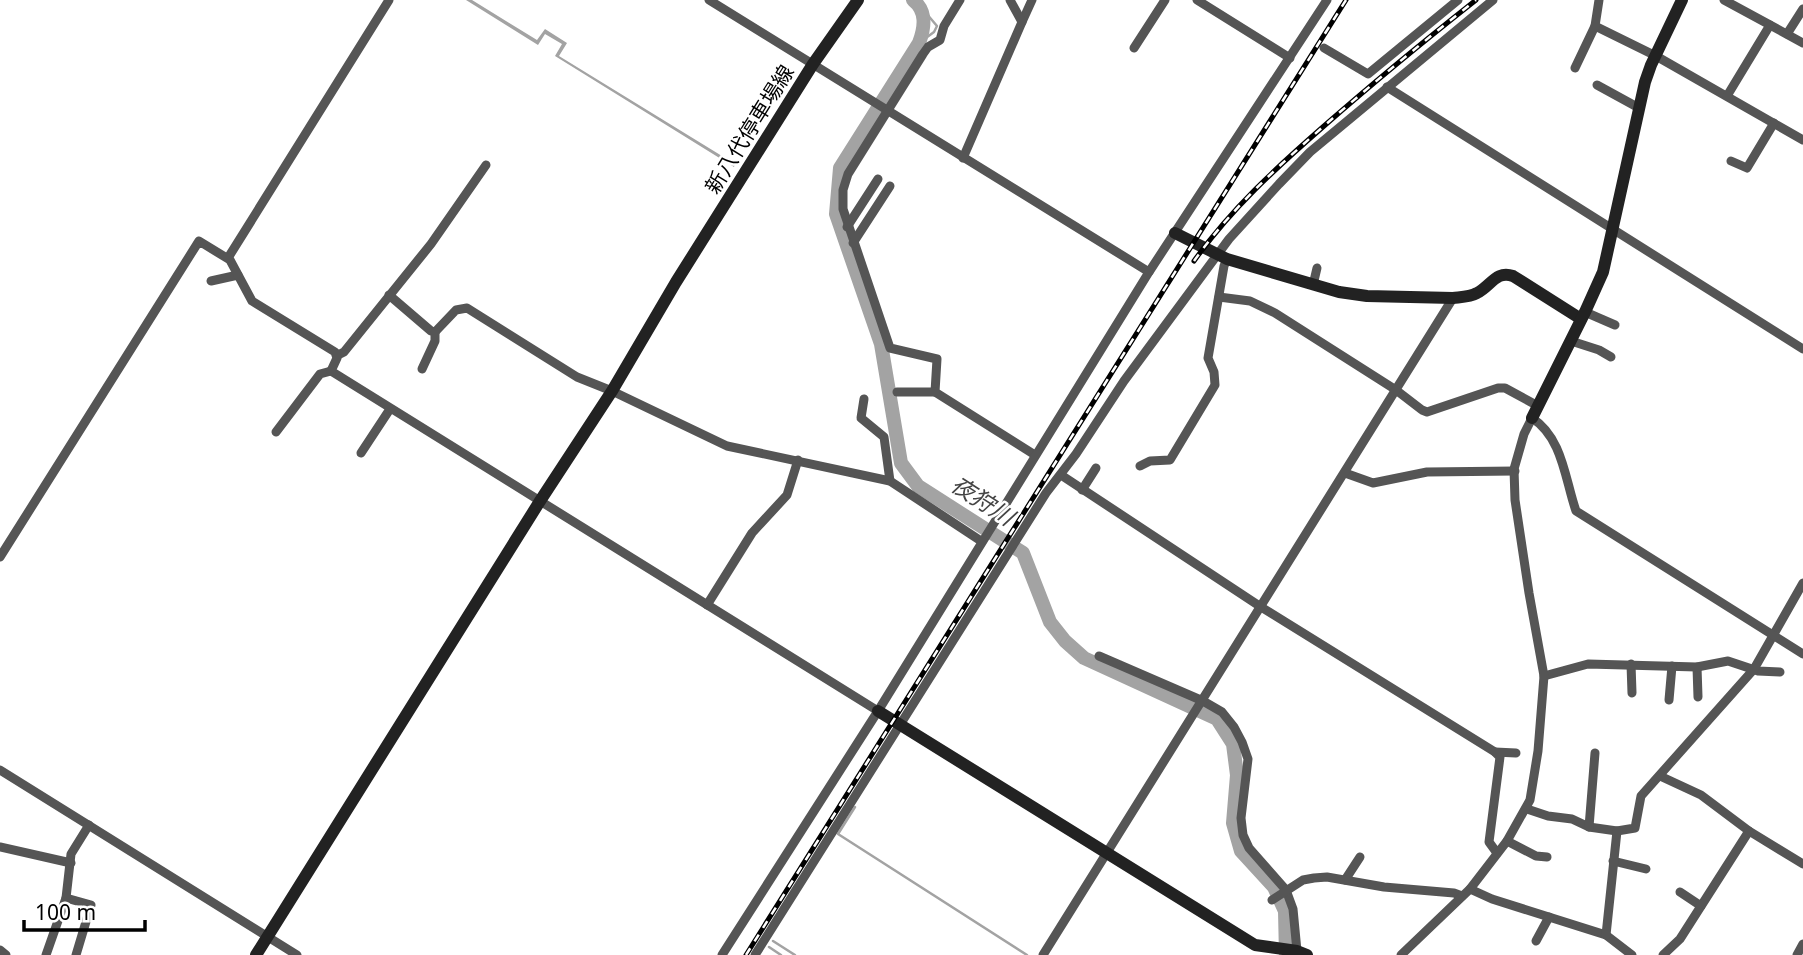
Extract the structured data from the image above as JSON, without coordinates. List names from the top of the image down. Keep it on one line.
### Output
{"streets":{"street":["新八代停車場線"]},"water":["夜狩川"],"scale_bar":"100 m"}
